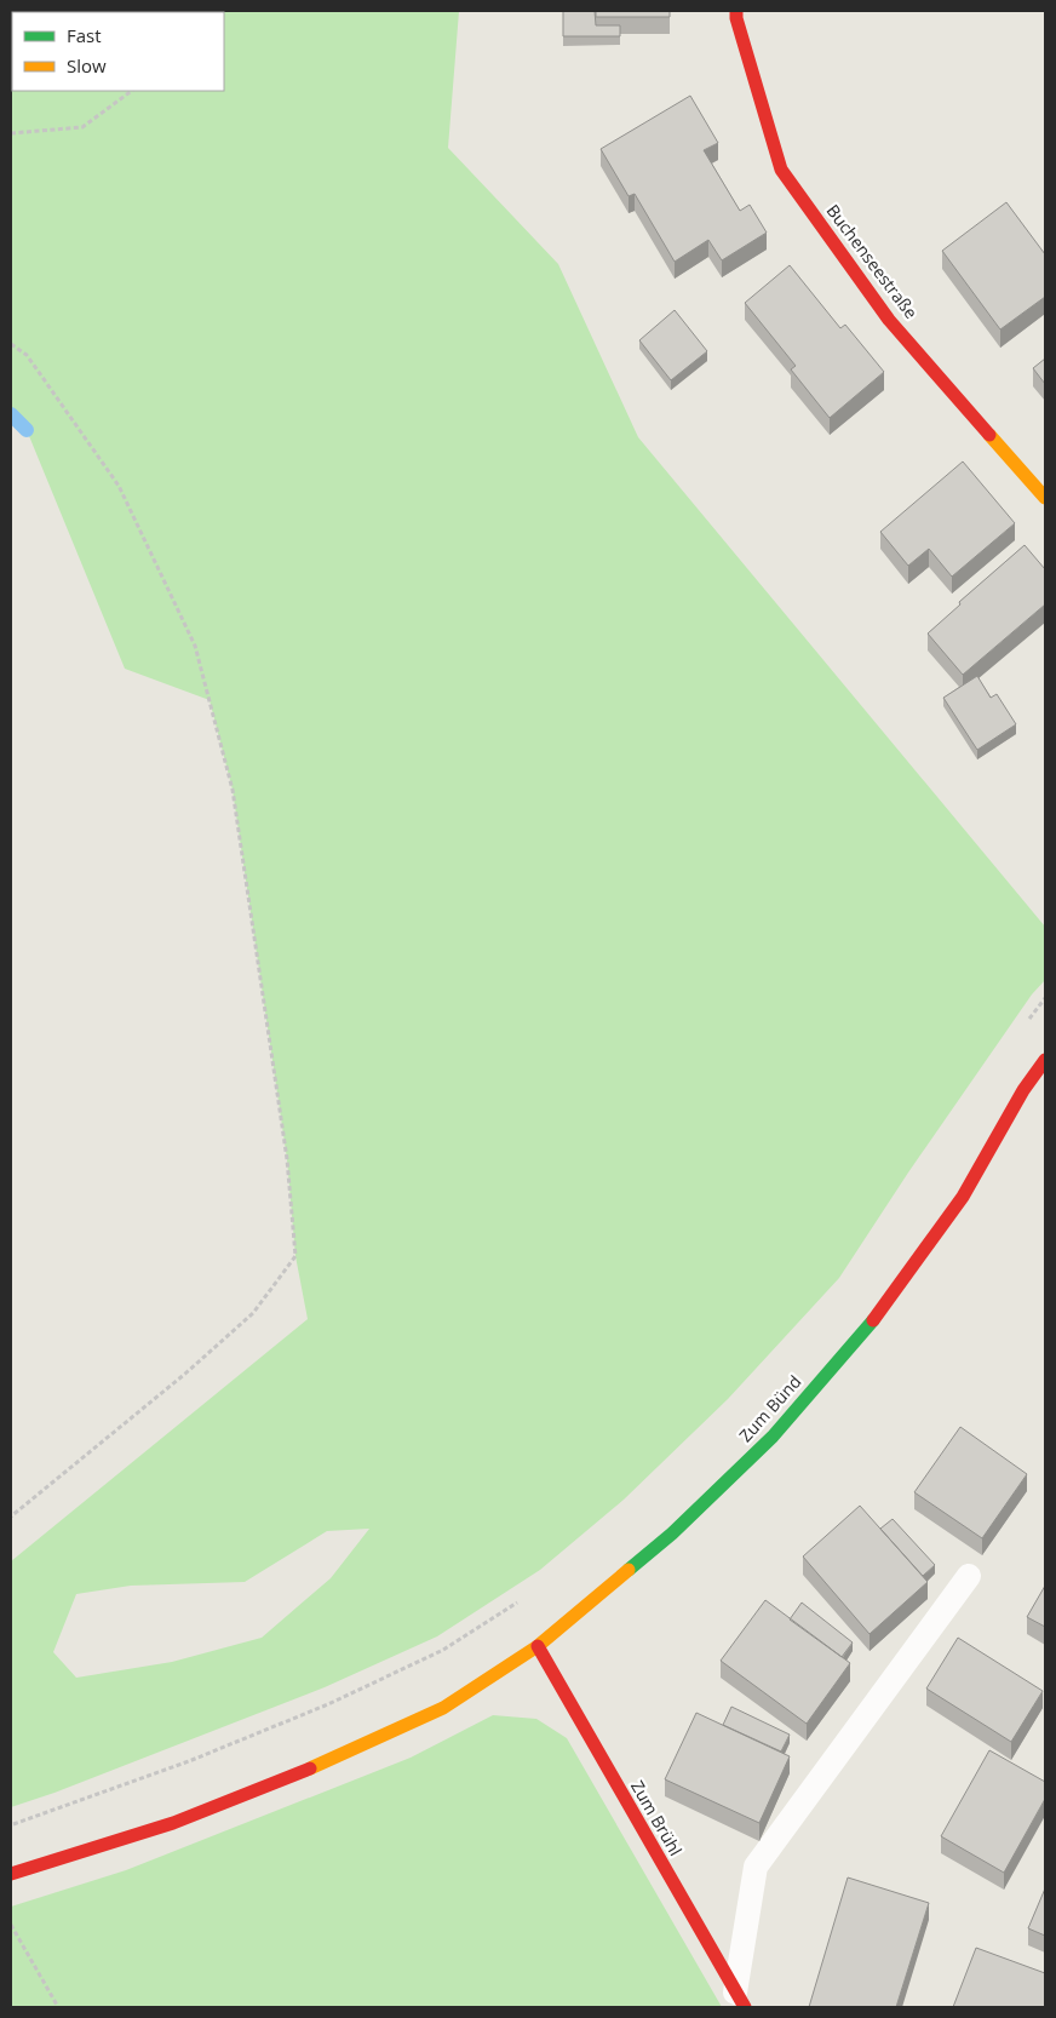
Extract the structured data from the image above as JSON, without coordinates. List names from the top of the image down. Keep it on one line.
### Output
{"streets":{"street":["Buchenseestraße","Zum Bünd","Zum Brühl"]},"crossings":[["Zum Bünd","Zum Brühl"]],"legend":["Fast","Slow"]}
